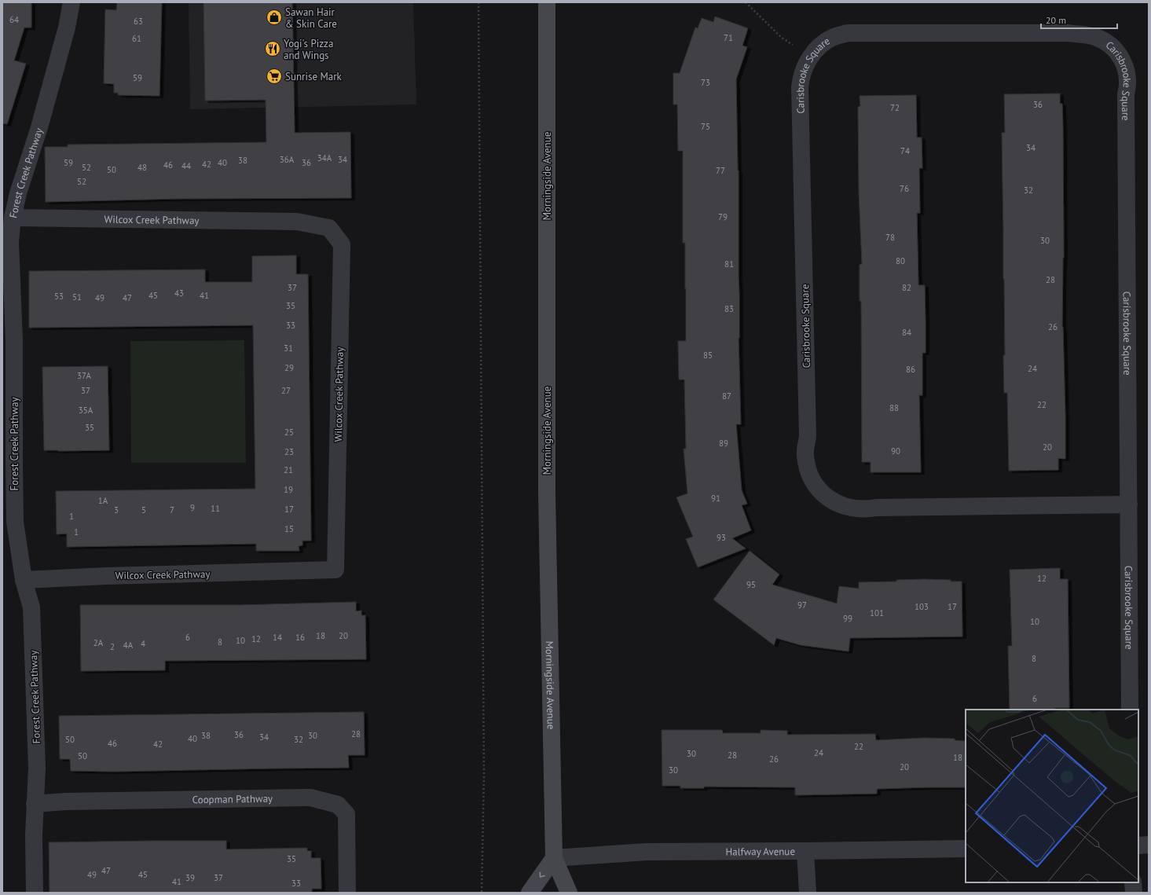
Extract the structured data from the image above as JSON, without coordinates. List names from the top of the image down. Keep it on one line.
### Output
{"streets":{"main road":["Morningside Avenue"],"street":["Carisbrooke Square","Forest Creek Pathway","Wilcox Creek Pathway","Coopman Pathway","Halfway Avenue"]},"crossings":[["Forest Creek Pathway","Wilcox Creek Pathway"],["Forest Creek Pathway","Coopman Pathway"],["Morningside Avenue","Halfway Avenue"]],"places":{"shop":["Sawan Hair & Skin Care"],"restaurant":["Yogi's Pizza and Wings"],"supermarket":["Sunrise Mark"]},"house_numbers":["64","63","71","61","59","73","36","72","75","34","74","34A","36A","34","38","59","40","36","42","46","44","52","48","50","77","52","76","32","79","78","30","80","81","28","37","82","43","45","41","53","51","49","47","35","83","33","26","84","31","85","29","24","86","37A","37","27","87","22","88","35A","35","25","89","20","90","23","21","19","91","1A","9","11","17","3","5","7","1","15","1","93","12","95","97","103","17","101","99","10","18","20","6","14","16","12","10","8","2A","4","4A","2","8","6","28","36","38","30","34","40","50","32","46","42","22","24","30","28","50","18","26","20","30","35","47","49","45","39","37","41","33"],"scale_bar":"20 m"}
